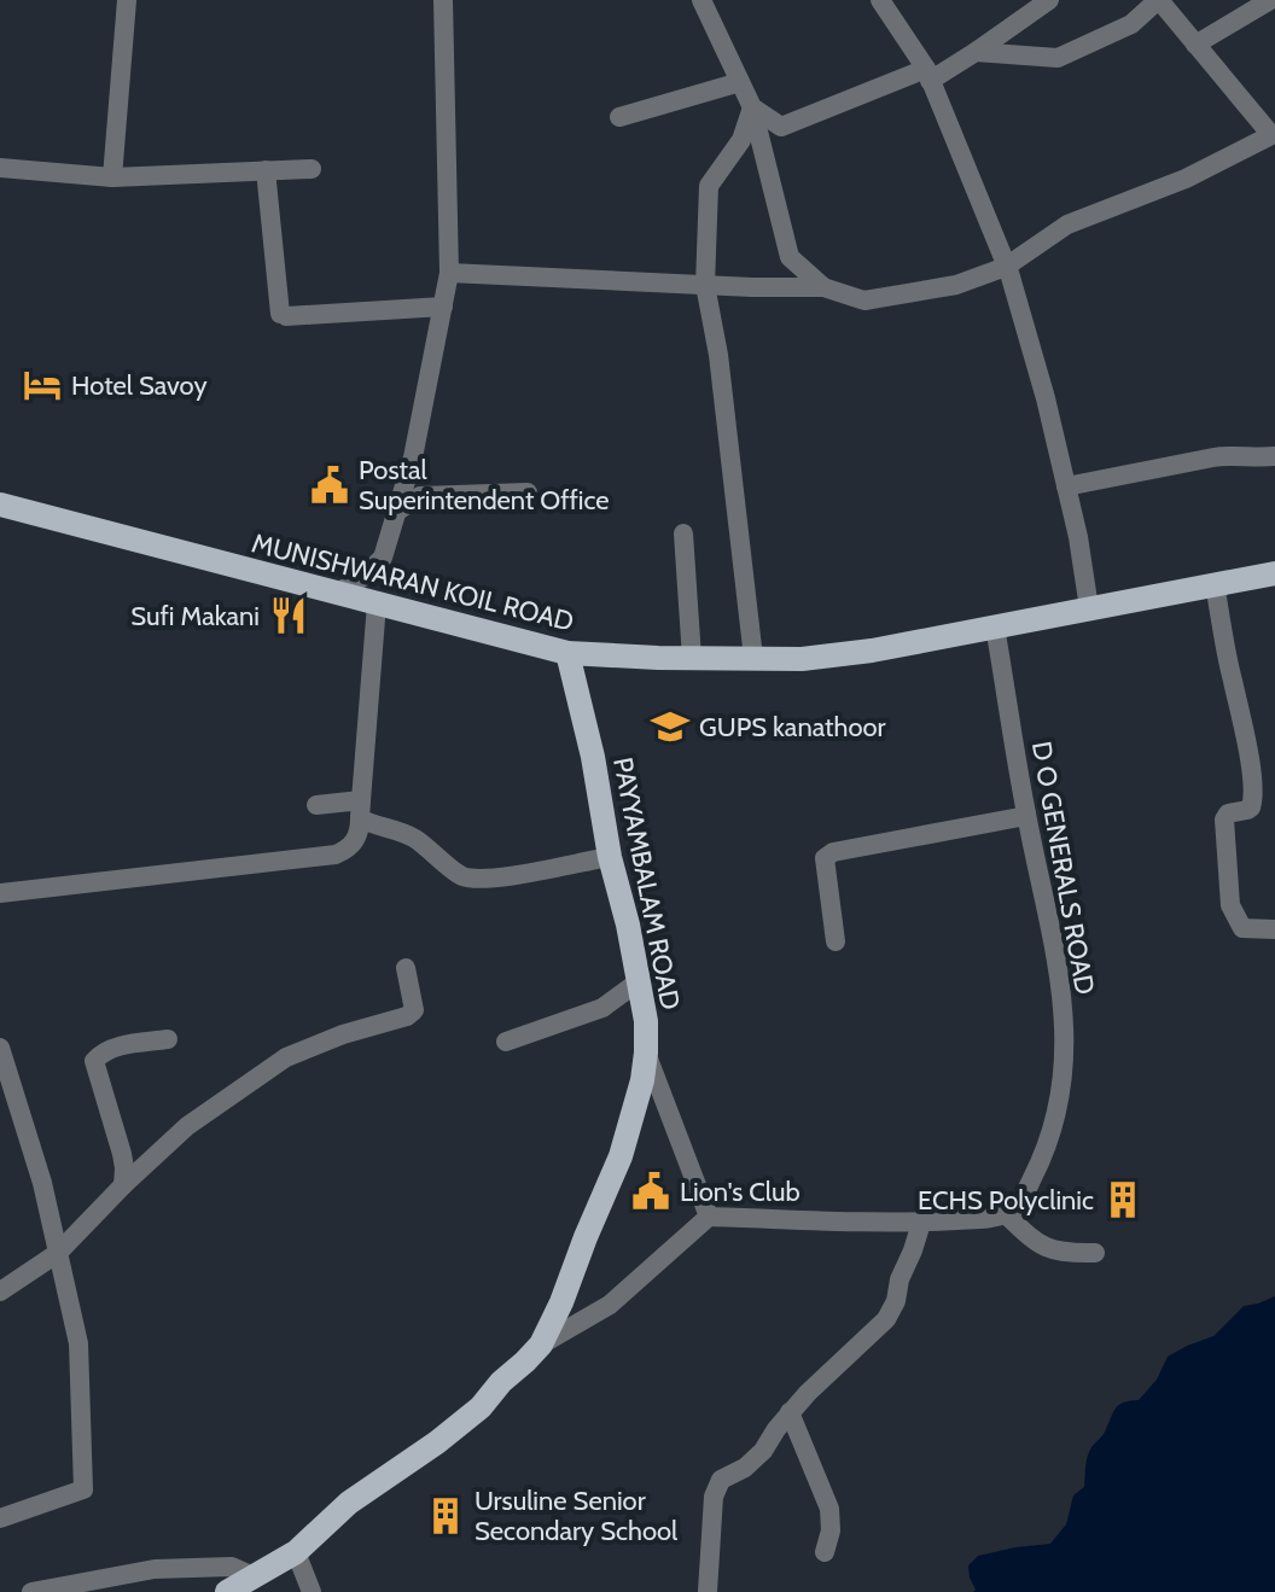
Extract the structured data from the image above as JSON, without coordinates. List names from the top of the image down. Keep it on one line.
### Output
{"streets":{"main road":["MUNISHWARAN KOIL ROAD","PAYYAMBALAM ROAD"],"street":["D O GENERALS ROAD"]},"crossings":[["MUNISHWARAN KOIL ROAD","D O GENERALS ROAD"],["MUNISHWARAN KOIL ROAD","PAYYAMBALAM ROAD"]],"places":{"hotel":["Hotel Savoy"],"public building":["Postal Superintendent Office","Lion's Club"],"restaurant":["Sufi Makani"],"school or university":["GUPS kanathoor"],"building":["ECHS Polyclinic","Ursuline Senior Secondary School"]}}
